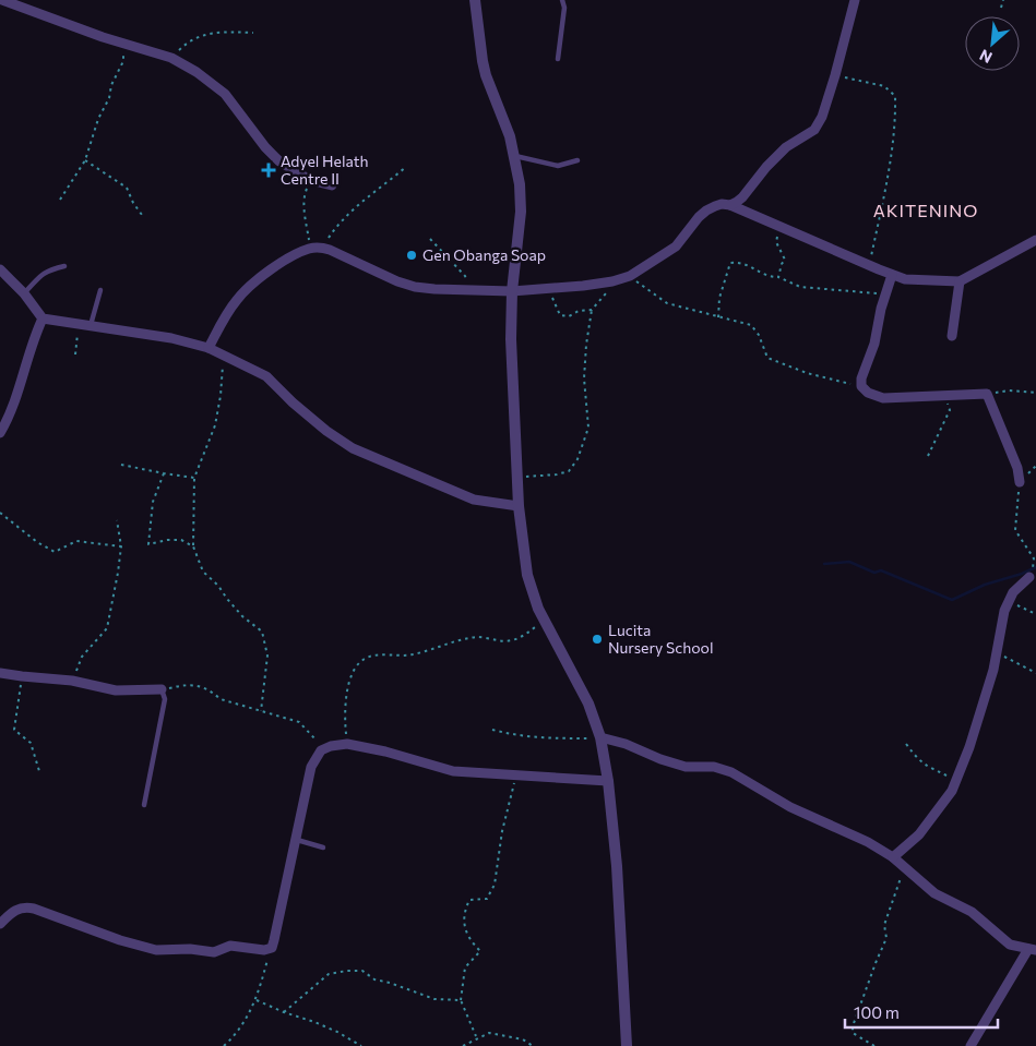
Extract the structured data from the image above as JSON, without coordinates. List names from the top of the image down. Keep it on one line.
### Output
{"districts":["AKITENINO"],"places":{"health":["Adyel Helath Centre II"],"other":["Gen Obanga Soap","Lucita Nursery School"]},"scale_bar":"100 m","north":"bottom left"}
